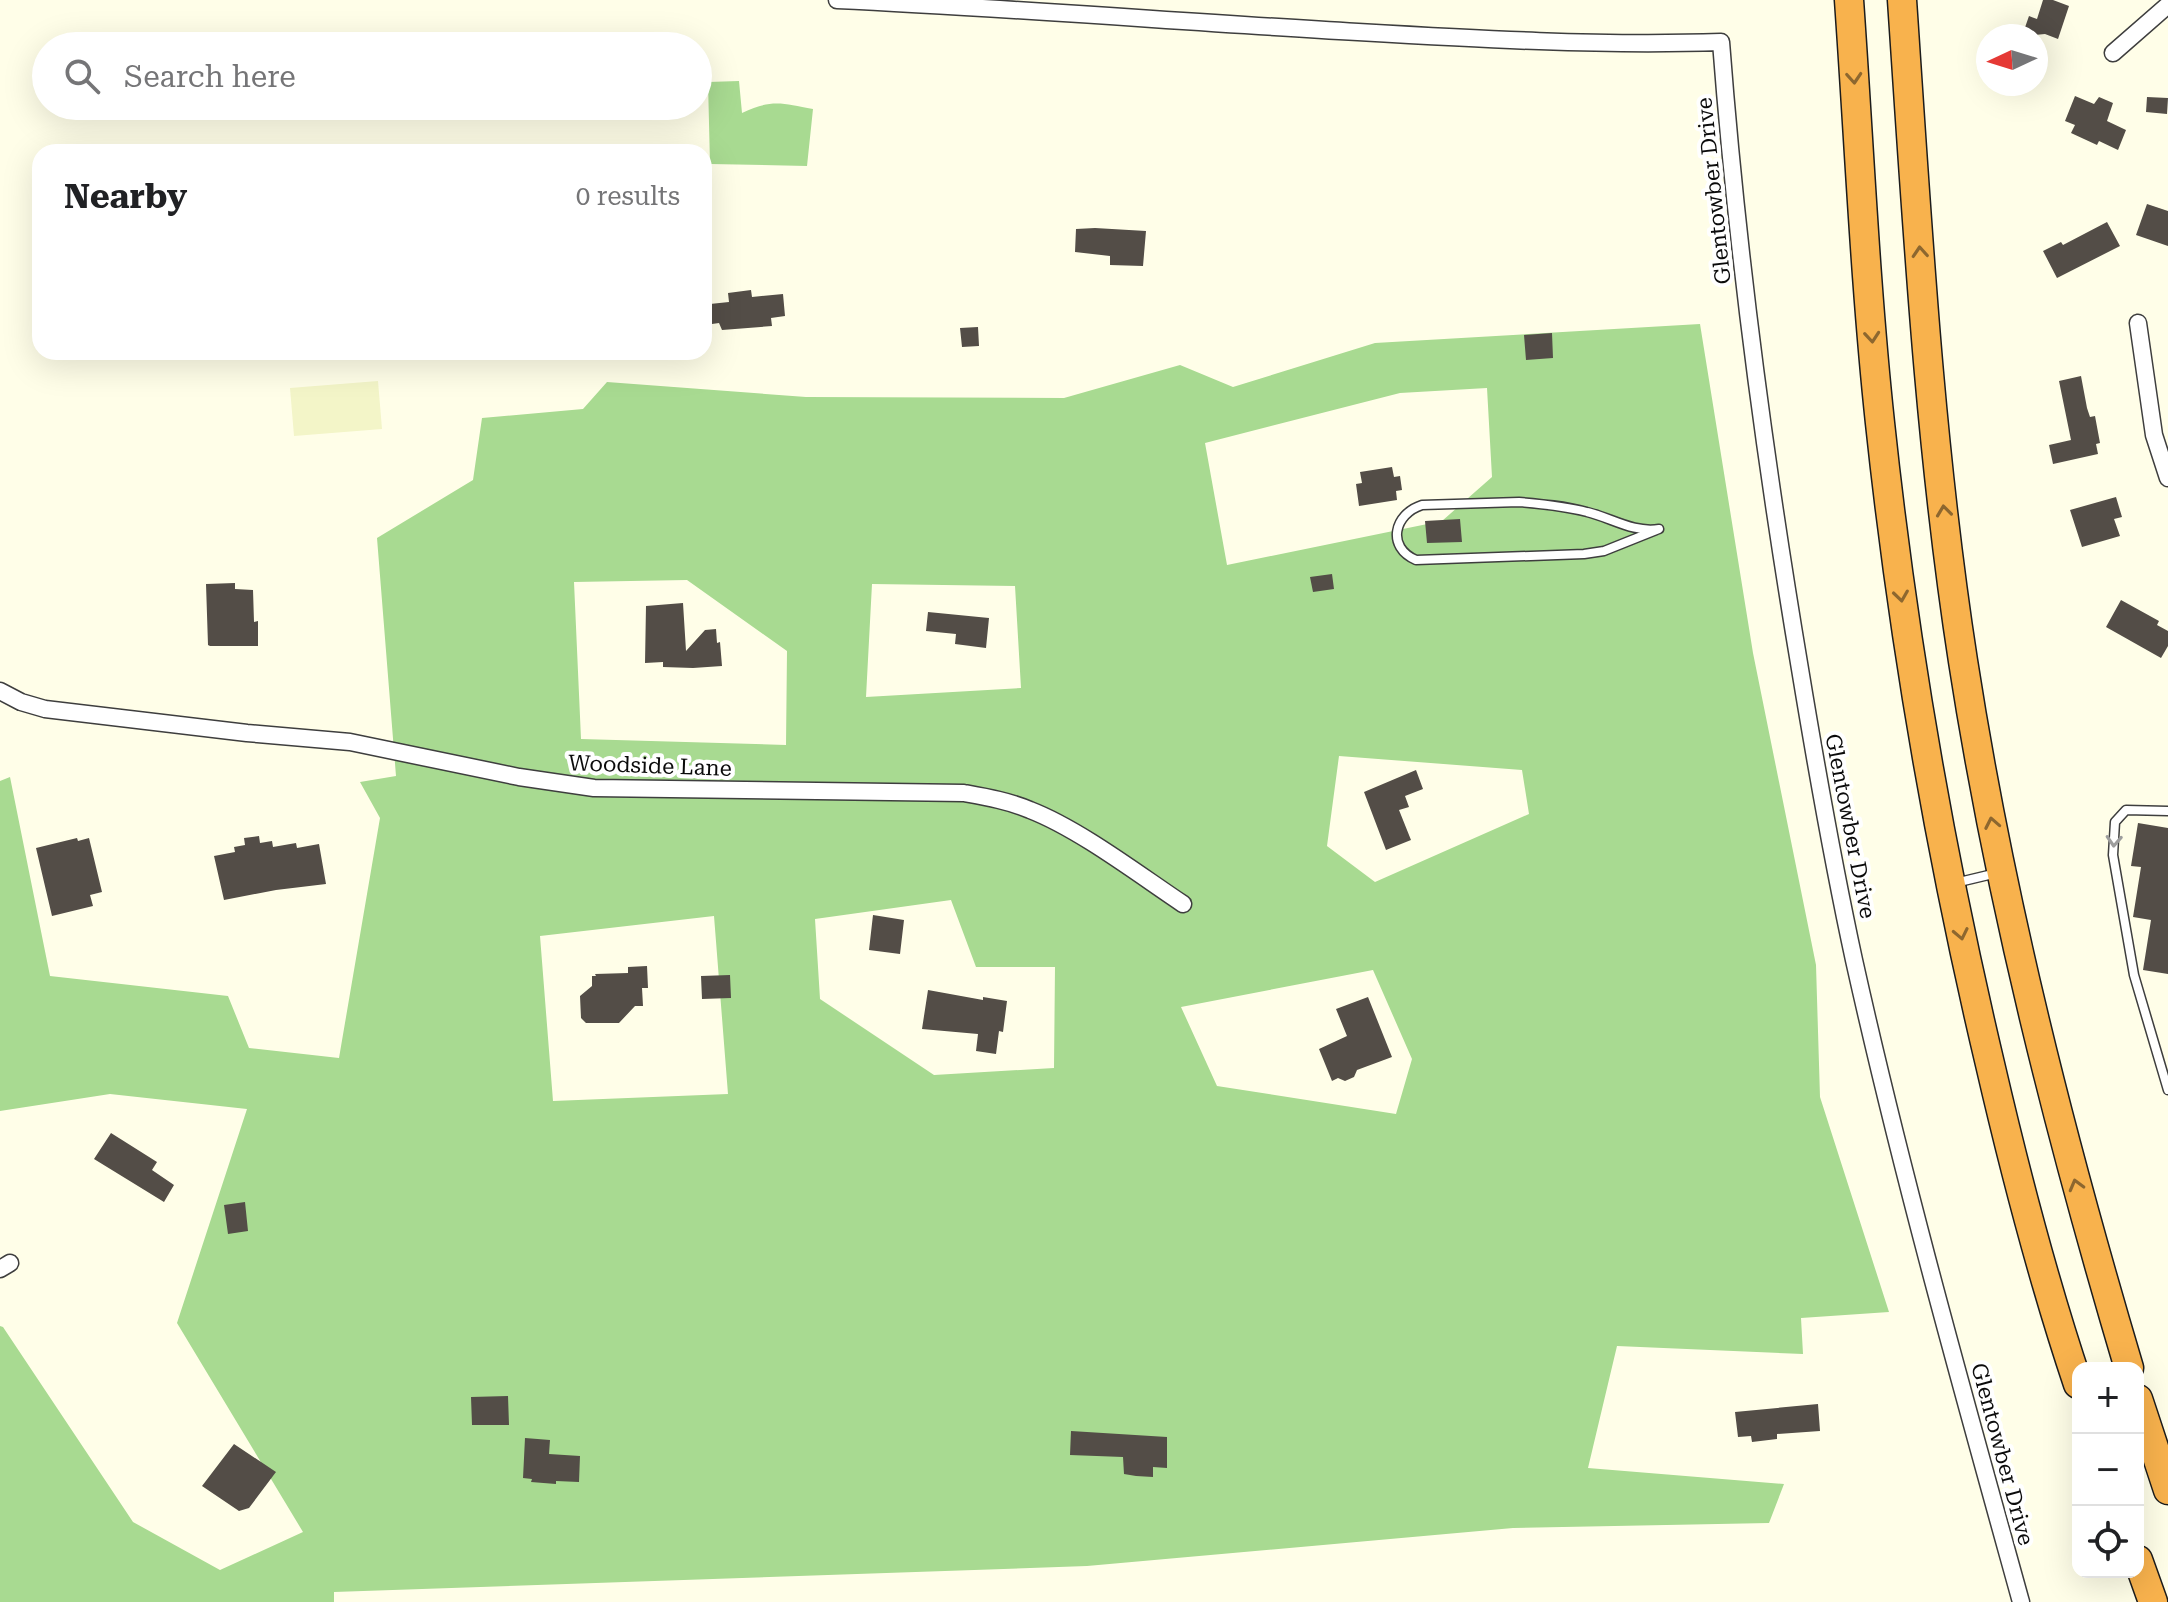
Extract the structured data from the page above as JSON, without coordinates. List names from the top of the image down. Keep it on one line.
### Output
{"streets":{"street":["Glentowber Drive","Woodside Lane"]},"north":"left","page":{"search":"Search here","heading":["Nearby","0 results"],"map_buttons":["+","−"]}}
